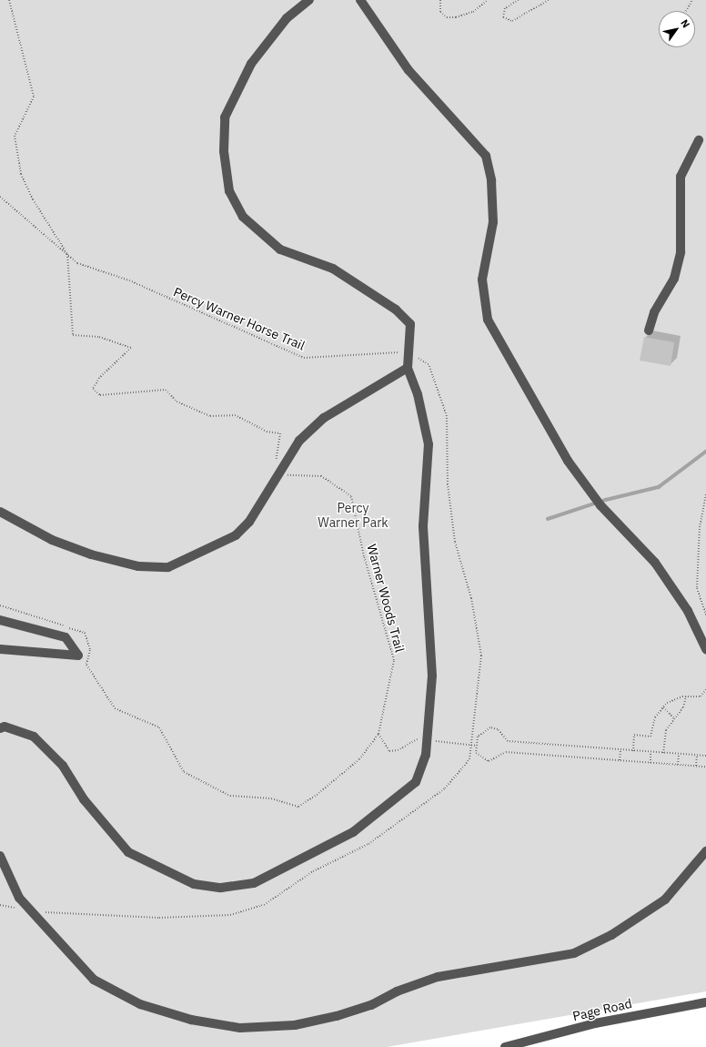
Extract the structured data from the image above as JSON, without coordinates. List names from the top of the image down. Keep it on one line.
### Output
{"streets":{"street":["Page Road"],"path":["Percy Warner Horse Trail","Warner Woods Trail"]},"parks":["Percy Warner Park"],"north":"top right"}
